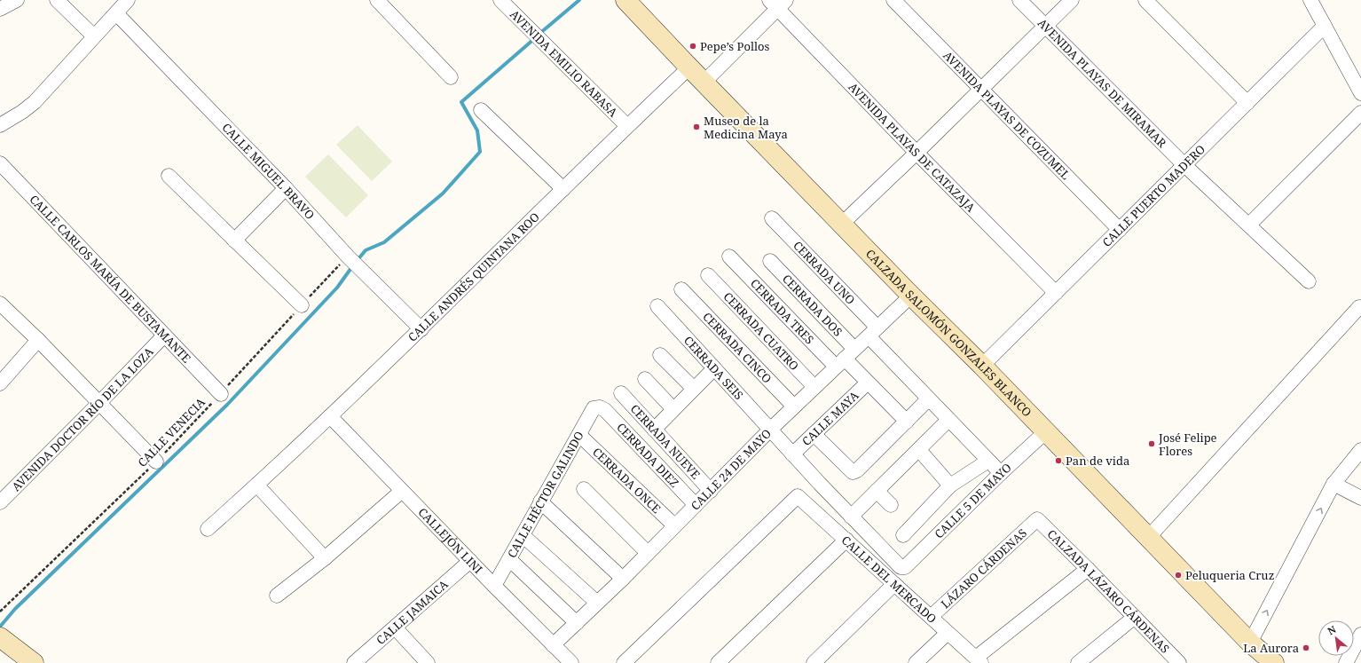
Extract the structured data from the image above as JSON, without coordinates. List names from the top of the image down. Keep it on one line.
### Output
{"streets":{"street":["AVENIDA EMILIO RABASA","AVENIDA PLAYAS DE MIRAMAR","AVENIDA PLAYAS DE COZUMEL","AVENIDA PLAYAS DE CATAZAJA","CALLE MIGUEL BRAVO","CALLE PUERTO MADERO","CERRADA UNO","CALLE ANDRÉS QUINTANA ROO","CALLE CARLOS MARÍA DE BUSTAMANTE","CERRADA DOS","CERRADA TRES","CERRADA CUATRO","CALZADA SALOMÓN GONZALES BLANCO","CERRADA CINCO","CERRADA SEIS","CALLE MAYA","AVENIDA DOCTOR RÍO DE LA LOZA","CERRADA NUEVE","CERRADA DIEZ","CALLE 24 DE MAYO","CERRADA ONCE","CALLE HÉCTOR GALINDO","CALLE 5 DE MAYO","CALLEJÓN LINI","LÁZARO CÁRDENAS","CALLE DEL MERCADO","CALZADA LÁZARO CÁRDENAS","CALLE JAMAICA"],"path":["CALLE VENECIA"]},"crossings":[["AVENIDA EMILIO RABASA","CALLE ANDRÉS QUINTANA ROO"],["AVENIDA PLAYAS DE MIRAMAR","CALLE PUERTO MADERO"],["AVENIDA PLAYAS DE COZUMEL","CALLE PUERTO MADERO"],["AVENIDA PLAYAS DE CATAZAJA","CALLE PUERTO MADERO"],["CALLE MIGUEL BRAVO","CALLE ANDRÉS QUINTANA ROO"],["CALLE MIGUEL BRAVO","CALLE VENECIA"],["CALLE PUERTO MADERO","CALZADA SALOMÓN GONZALES BLANCO"],["CERRADA UNO","CALLE 24 DE MAYO"],["CALLE ANDRÉS QUINTANA ROO","CALZADA SALOMÓN GONZALES BLANCO"],["CALLE ANDRÉS QUINTANA ROO","CALLEJÓN LINI"],["CALLE CARLOS MARÍA DE BUSTAMANTE","AVENIDA DOCTOR RÍO DE LA LOZA"],["CALLE CARLOS MARÍA DE BUSTAMANTE","CALLE VENECIA"],["CERRADA DOS","CERRADA TRES"],["CERRADA DOS","CALLE 24 DE MAYO"],["CERRADA TRES","CALLE 24 DE MAYO"],["CERRADA CUATRO","CALLE 24 DE MAYO"],["CALZADA SALOMÓN GONZALES BLANCO","CALLE 24 DE MAYO"],["CALZADA SALOMÓN GONZALES BLANCO","CALLE 5 DE MAYO"],["CERRADA CINCO","CALLE 24 DE MAYO"],["CERRADA SEIS","CALLE 24 DE MAYO"],["CERRADA SEIS","CALLE DEL MERCADO"],["CALLE MAYA","CALLE DEL MERCADO"],["CERRADA NUEVE","CALLE 24 DE MAYO"],["CERRADA DIEZ","CALLE 24 DE MAYO"],["CERRADA DIEZ","CALLE HÉCTOR GALINDO"],["CALLE 24 DE MAYO","CERRADA ONCE"],["CALLE 24 DE MAYO","CALLEJÓN LINI"],["CALLE 24 DE MAYO","CALLE DEL MERCADO"],["CERRADA ONCE","CALLE HÉCTOR GALINDO"],["CALLE HÉCTOR GALINDO","CALLEJÓN LINI"],["CALLE 5 DE MAYO","CALLE DEL MERCADO"],["CALLEJÓN LINI","CALLE JAMAICA"],["LÁZARO CÁRDENAS","CALLE DEL MERCADO"],["LÁZARO CÁRDENAS","CALZADA LÁZARO CÁRDENAS"]],"places":["Pepe’s Pollos","Museo de la Medicina Maya","José Felipe Flores","Pan de vida","Peluqueria Cruz","La Aurora"],"north":"top left"}
